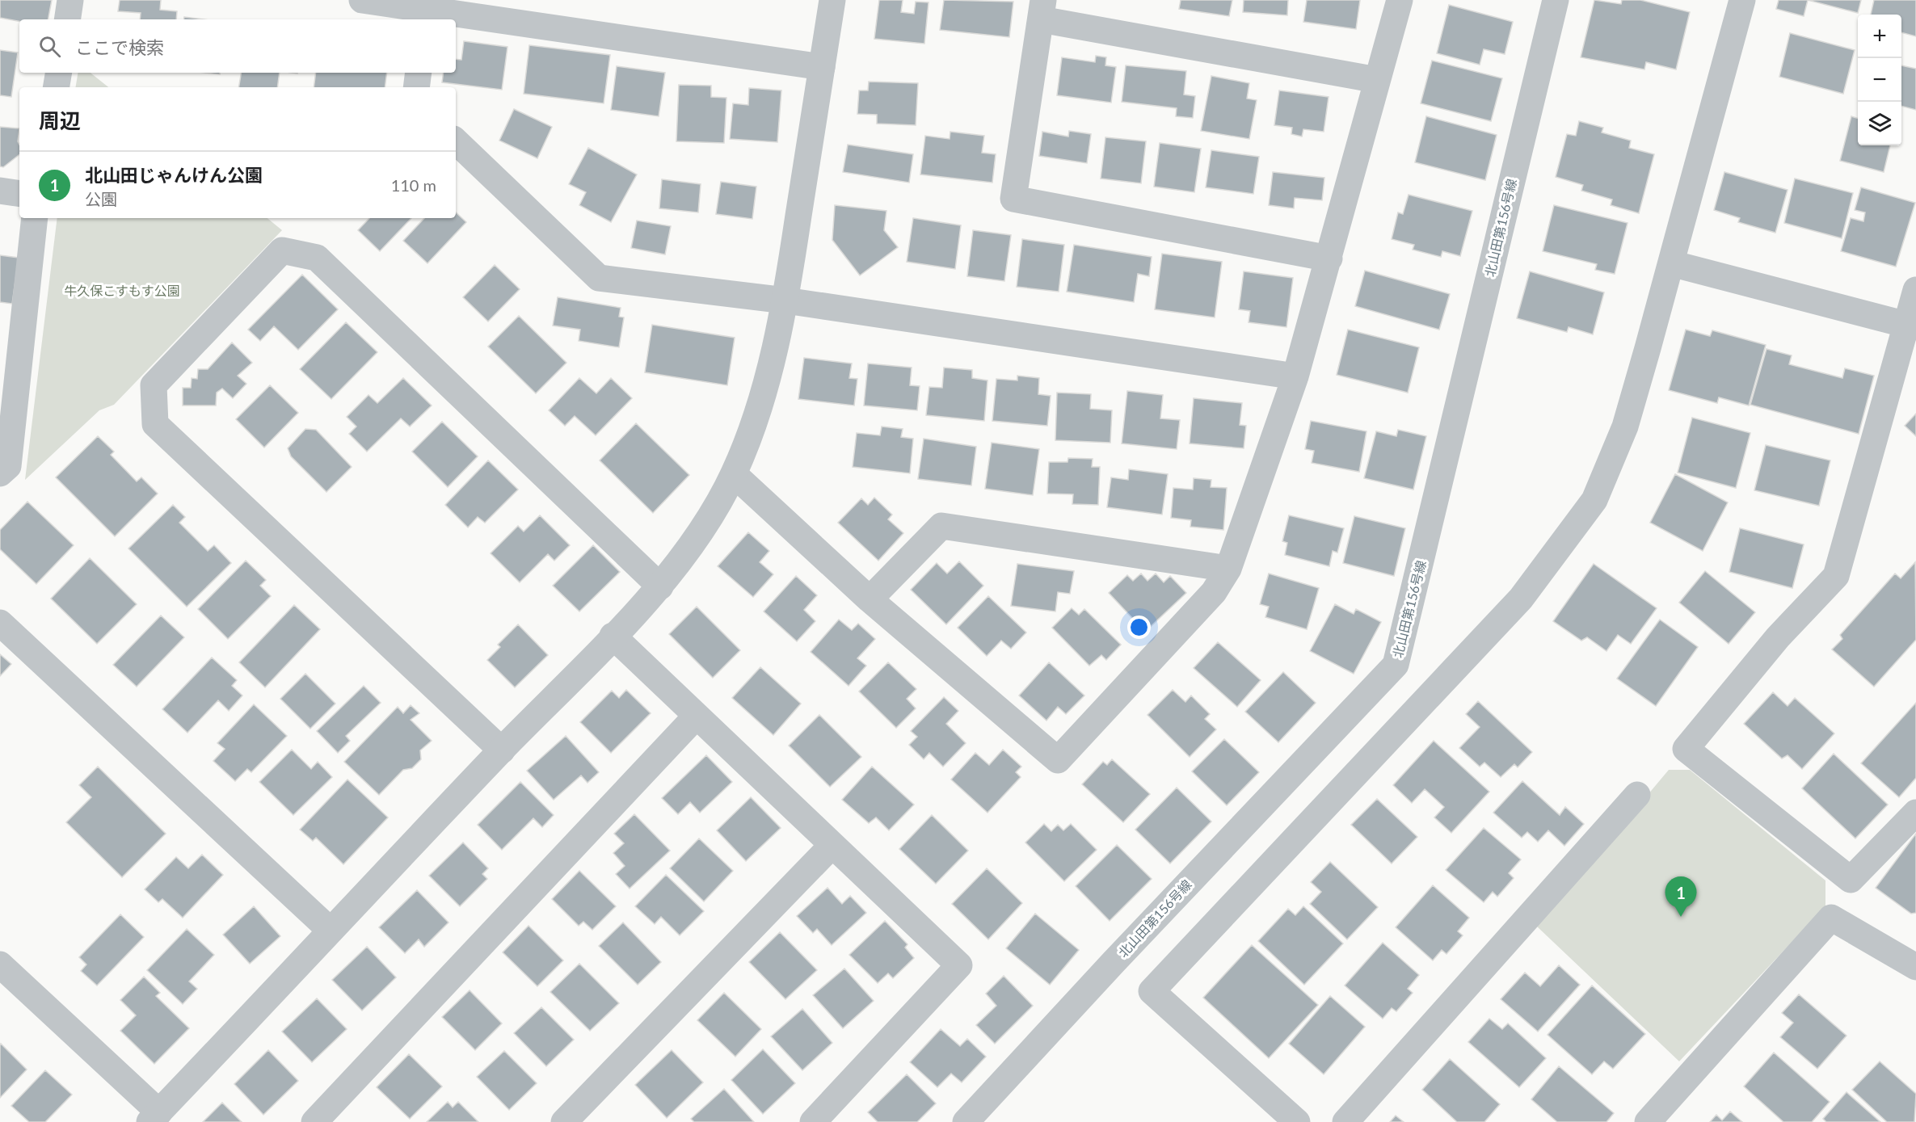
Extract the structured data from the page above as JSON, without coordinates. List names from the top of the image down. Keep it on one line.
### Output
{"streets":{"street":["北山田第156号線"]},"parks":["牛久保こすもす公園"],"page":{"map_buttons":["+","−"],"search":"ここで検索","heading":"周辺","list":[{"mark":"1","name":"北山田じゃんけん公園","note":"公園","value":"110 m"}],"pins":"1"}}
